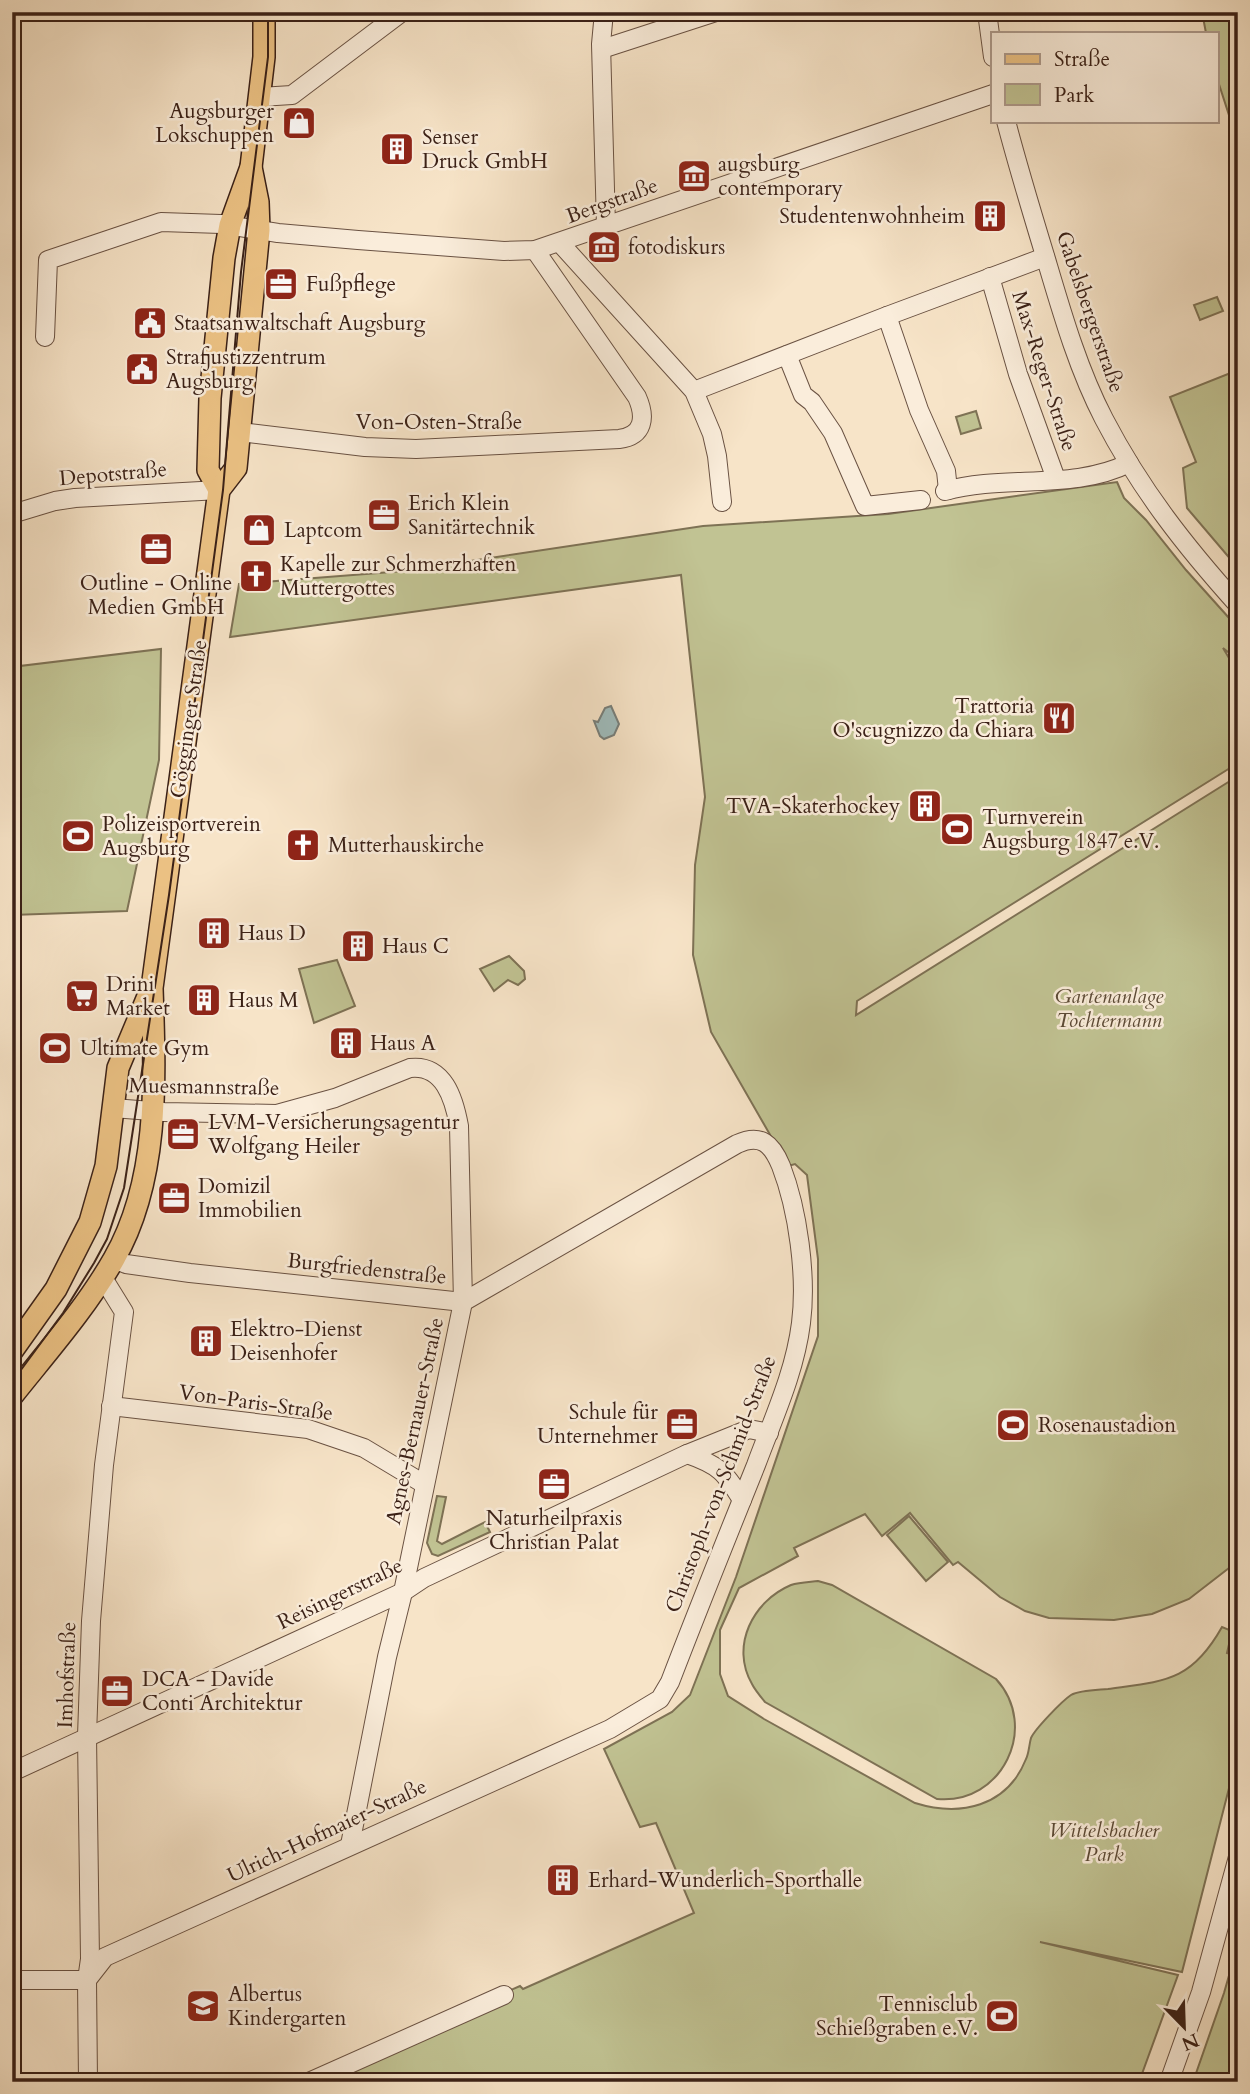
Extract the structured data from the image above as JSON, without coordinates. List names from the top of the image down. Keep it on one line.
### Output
{"streets":{"main road":["Gögginger Straße"],"street":["Bergstraße","Gabelsbergerstraße","Max-Reger-Straße","Von-Osten-Straße","Depotstraße","Muesmannstraße","Burgfriedenstraße","Von-Paris-Straße","Agnes-Bernauer-Straße","Christoph-von-Schmid-Straße","Reisingerstraße","Imhofstraße","Ulrich-Hofmaier-Straße"]},"crossings":[["Bergstraße","Von-Osten-Straße"],["Bergstraße","Gögginger Straße"],["Gabelsbergerstraße","Max-Reger-Straße"],["Von-Osten-Straße","Gögginger Straße"],["Depotstraße","Gögginger Straße"],["Gögginger Straße","Muesmannstraße"],["Gögginger Straße","Burgfriedenstraße"],["Gögginger Straße","Imhofstraße"],["Muesmannstraße","Agnes-Bernauer-Straße"],["Burgfriedenstraße","Agnes-Bernauer-Straße"],["Burgfriedenstraße","Christoph-von-Schmid-Straße"],["Von-Paris-Straße","Agnes-Bernauer-Straße"],["Von-Paris-Straße","Imhofstraße"],["Agnes-Bernauer-Straße","Reisingerstraße"],["Agnes-Bernauer-Straße","Ulrich-Hofmaier-Straße"],["Christoph-von-Schmid-Straße","Reisingerstraße"],["Christoph-von-Schmid-Straße","Ulrich-Hofmaier-Straße"],["Reisingerstraße","Imhofstraße"],["Imhofstraße","Ulrich-Hofmaier-Straße"]],"parks":["Gartenanlage Tochtermann","Wittelsbacher Park"],"places":{"shop":["Augsburger Lokschuppen","Laptcom"],"building":["Senser Druck GmbH","Studentenwohnheim","TVA-Skaterhockey","Haus D","Haus C","Haus M","Haus A","Elektro-Dienst Deisenhofer","Erhard-Wunderlich-Sporthalle"],"museum":["augsburg contemporary","fotodiskurs"],"office":["Fußpflege","Erich Klein Sanitärtechnik","Outline - Online Medien GmbH","LVM-Versicherungsagentur Wolfgang Heiler","Domizil Immobilien","Schule für Unternehmer","Naturheilpraxis Christian Palat","DCA - Davide Conti Architektur"],"public building":["Staatsanwaltschaft Augsburg","Strafjustizzentrum Augsburg"],"church":["Kapelle zur Schmerzhaften Muttergottes","Mutterhauskirche"],"restaurant":["Trattoria O'scugnizzo da Chiara"],"sports":["Turnverein Augsburg 1847 e.V.","Polizeisportverein Augsburg","Ultimate Gym","Rosenaustadion","Tennisclub Schießgraben e.V."],"supermarket":["Drini Market"],"school or university":["Albertus Kindergarten"]},"legend":["Straße","Park"],"north":"bottom right"}
